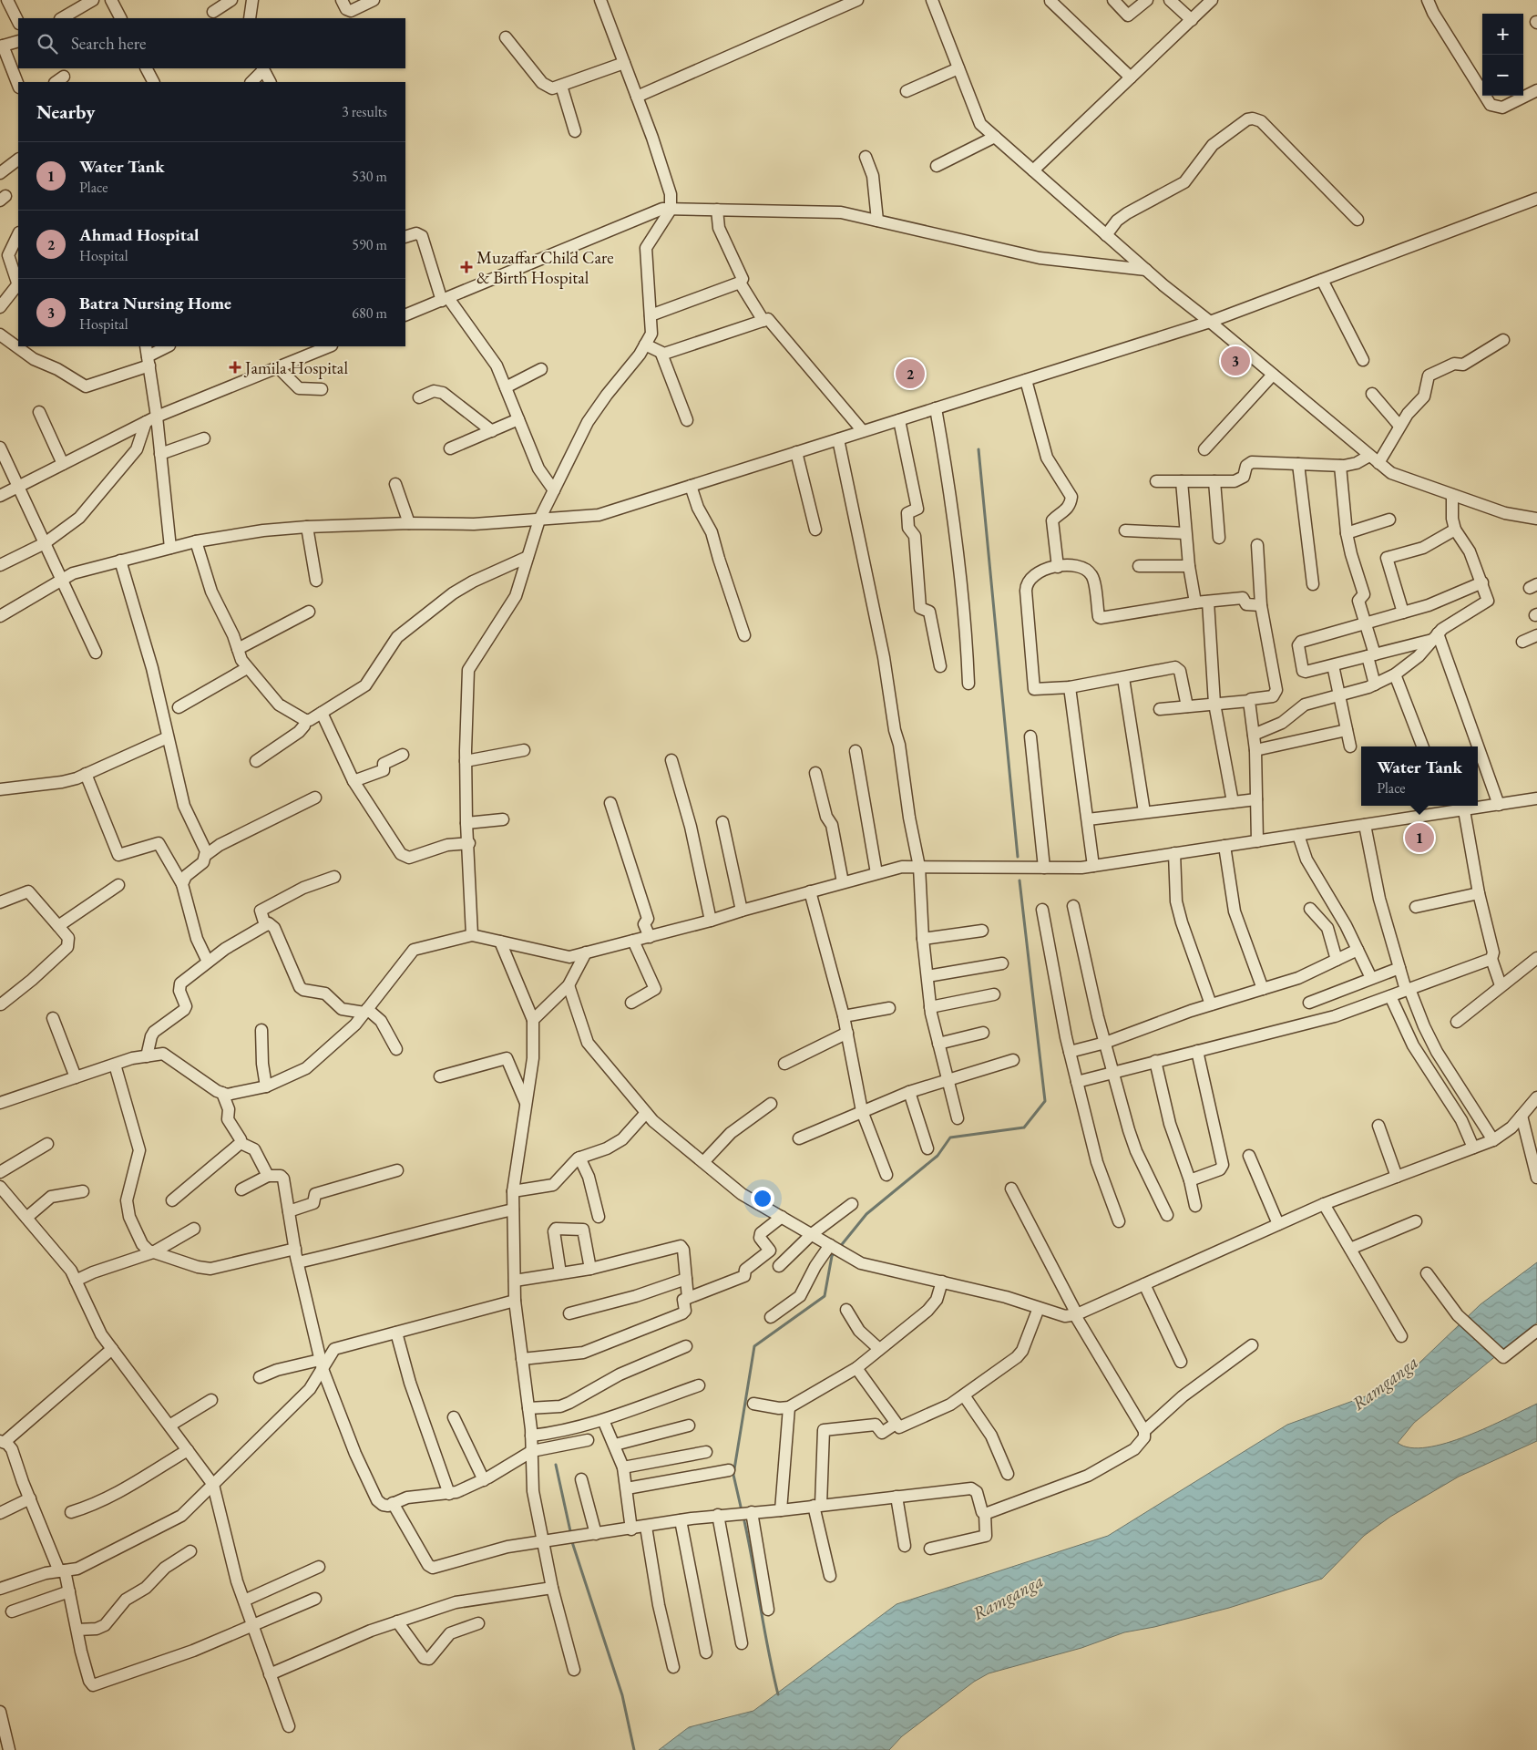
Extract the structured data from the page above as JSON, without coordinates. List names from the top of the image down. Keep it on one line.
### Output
{"water":["Ramganga"],"places":{"health":["Muzaffar Child Care & Birth Hospital","Jamila Hospital"]},"page":{"map_buttons":["+","−"],"search":"Search here","heading":["Nearby","3 results"],"list":[{"mark":"1","name":"Water Tank","note":"Place","value":"530 m"},{"mark":"2","name":"Ahmad Hospital","note":"Hospital","value":"590 m"},{"mark":"3","name":"Batra Nursing Home","note":"Hospital","value":"680 m"}],"pins":["3","2","1"],"popup":["Water Tank","Place"]}}
